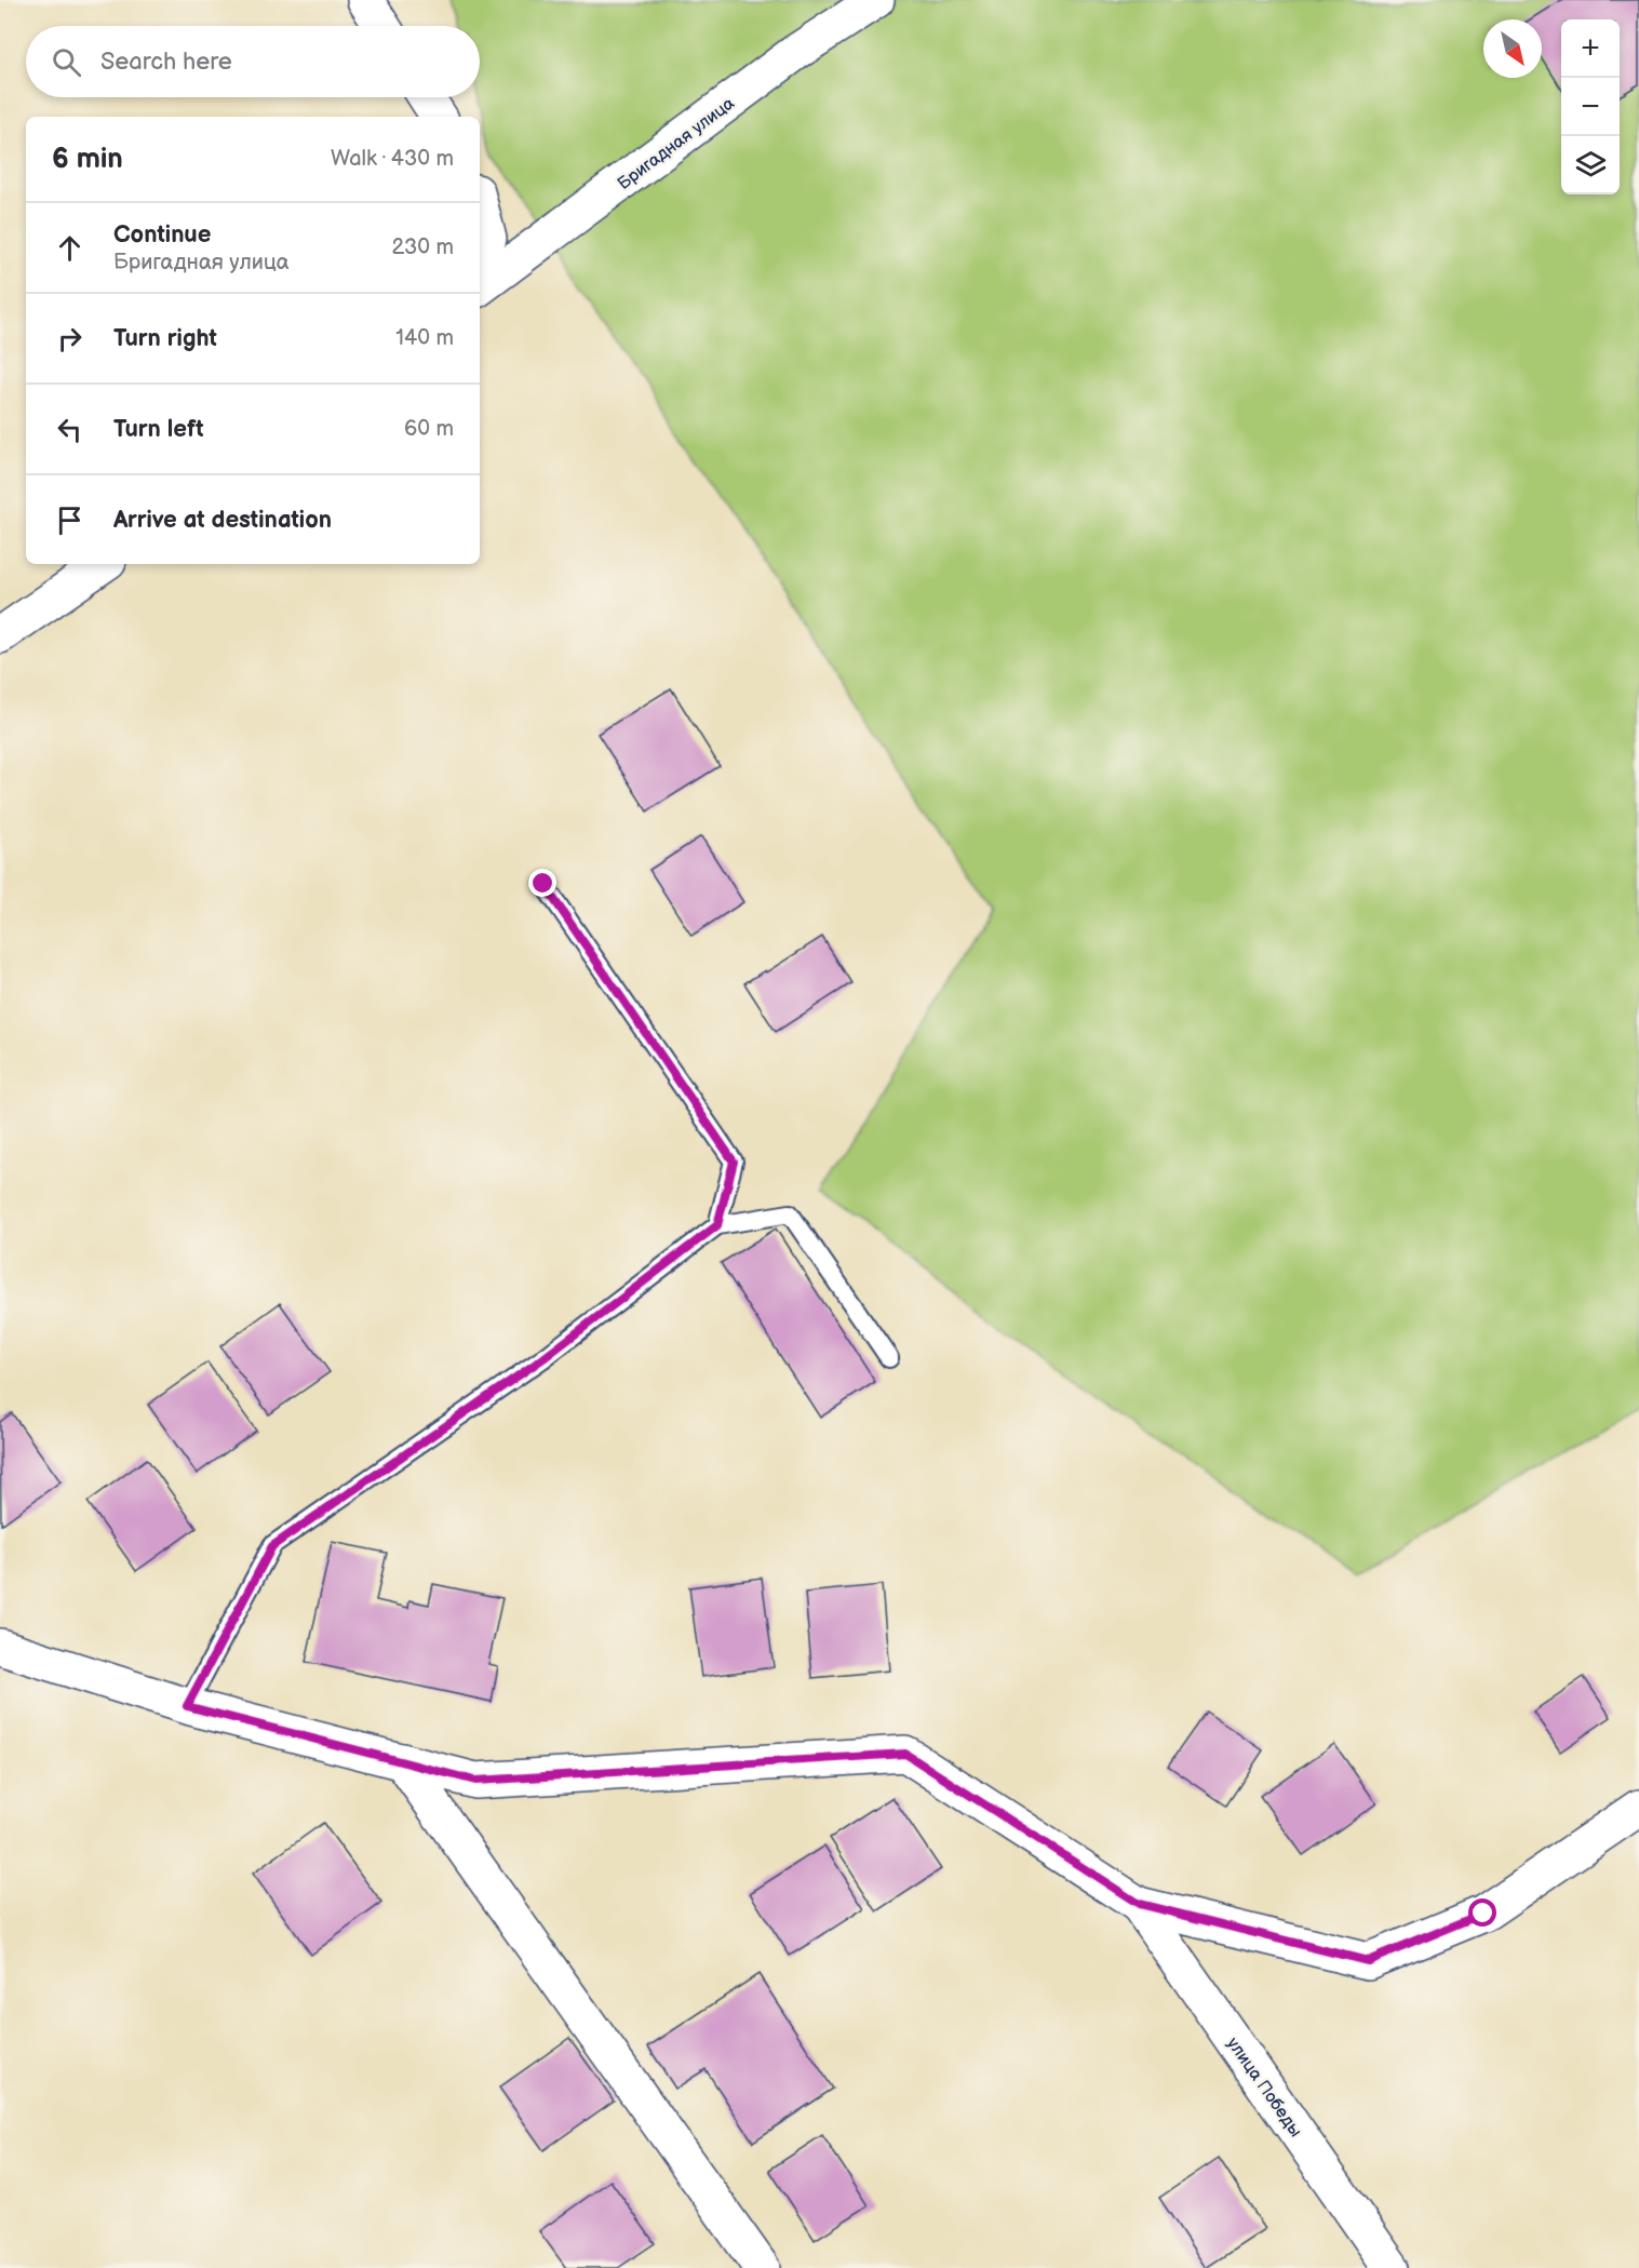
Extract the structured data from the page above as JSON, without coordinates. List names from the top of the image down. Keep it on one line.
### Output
{"streets":{"street":["Бригадная улица","улица Победы"]},"north":"bottom right","page":{"map_buttons":["+","−"],"search":"Search here","heading":["6 min","Walk · 430 m"],"list":[["Continue","Бригадная улица","230 m"],["Turn right","140 m"],["Turn left","60 m"],"Arrive at destination"]}}
